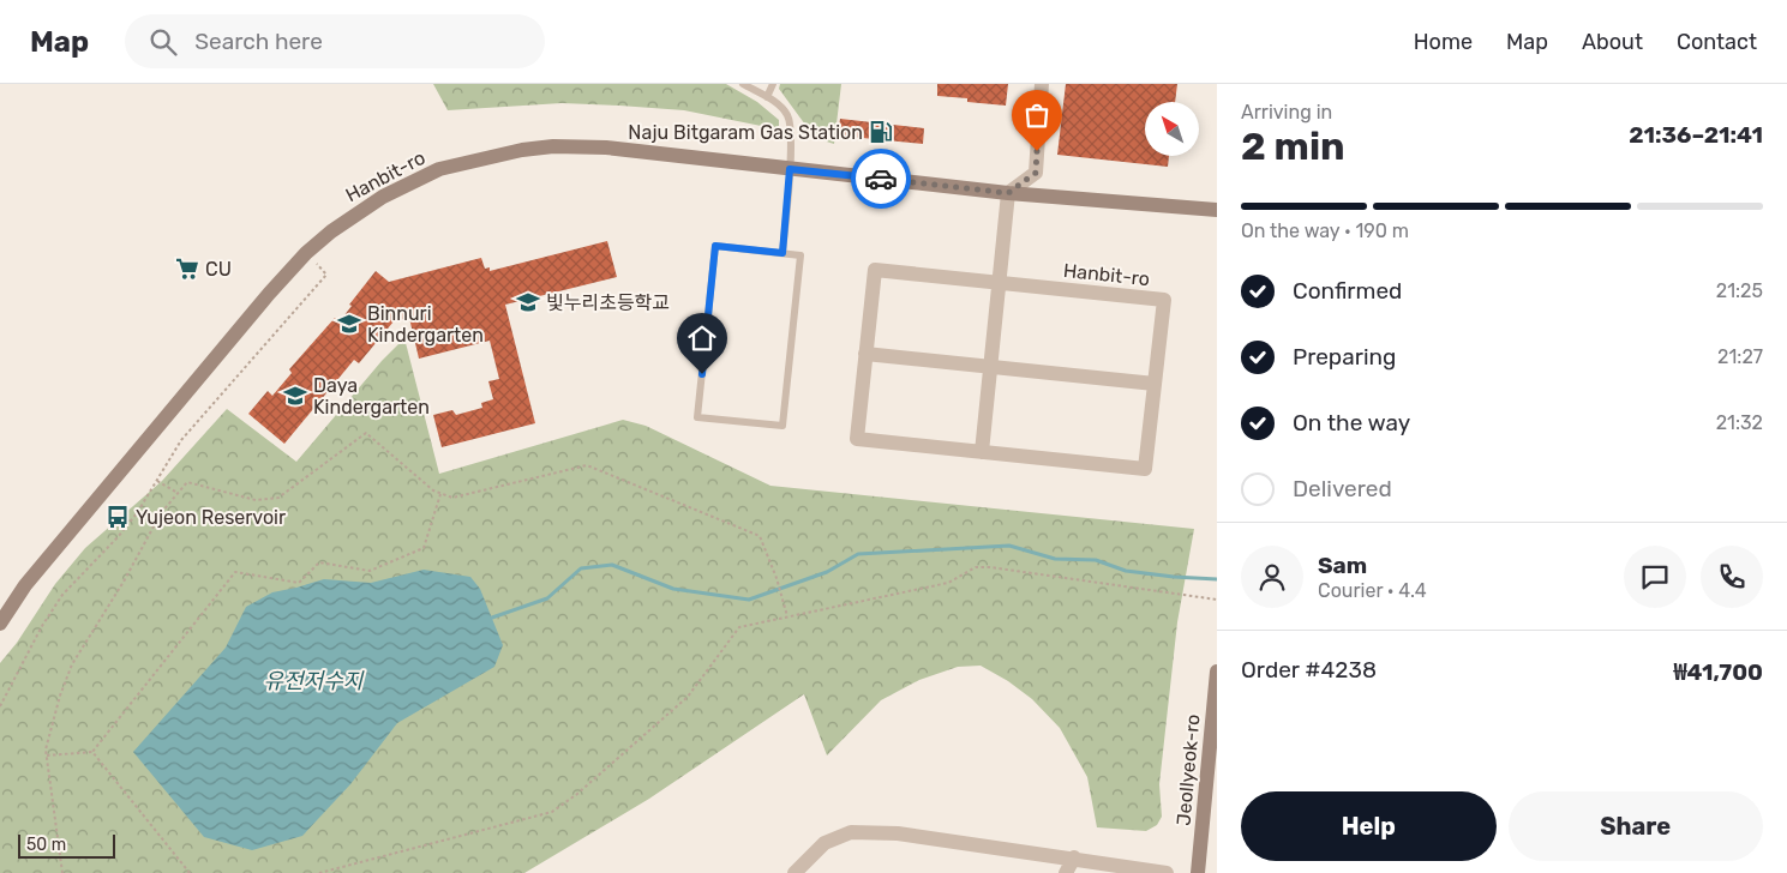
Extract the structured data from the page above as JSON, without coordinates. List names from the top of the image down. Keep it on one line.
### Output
{"streets":{"street":["Hanbit-ro","Jeollyeok-ro"]},"water":["유전저수지"],"places":{"fuel station":["Naju Bitgaram Gas Station"],"supermarket":["CU"],"school or university":["빛누리초등학교","Binnuri Kindergarten","Daya Kindergarten"],"bus stop":["Yujeon Reservoir"]},"scale_bar":"50 m","north":"top left","page":{"header":"Map","search":"Search here","nav":["Home","Map","About","Contact"],"heading":["2 min","Arriving in","21:36–21:41"],"panel":["Sam","Courier · 4.4","Order #4238","₩41,700"],"bar":"On the way · 190 m","list":[["Confirmed","21:25"],["Preparing","21:27"],["On the way","21:32"],"Delivered"],"buttons":["Help","Share"],"scale":"50 m"}}
